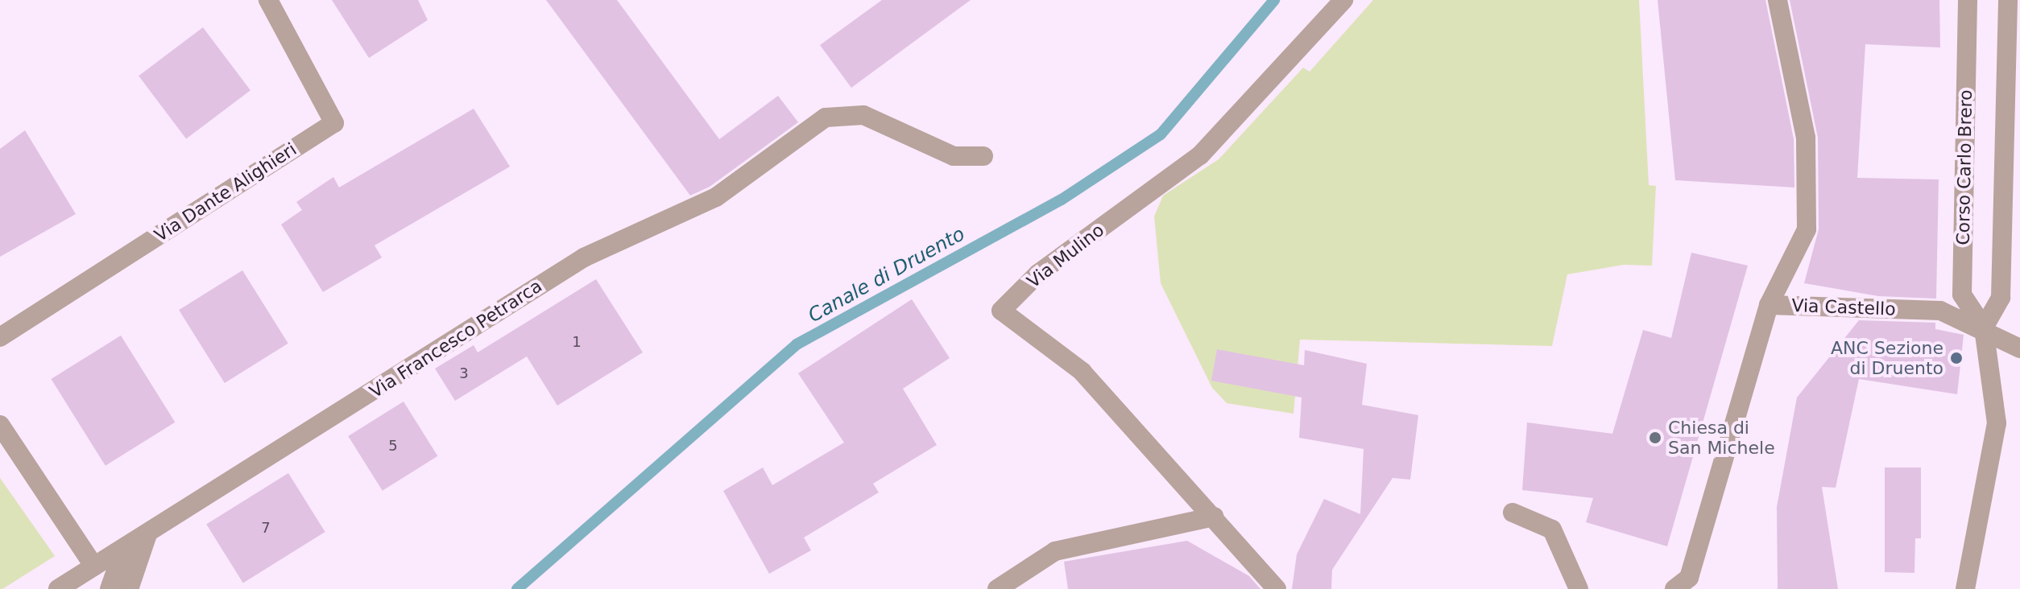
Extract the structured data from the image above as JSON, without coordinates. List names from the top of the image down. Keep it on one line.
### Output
{"streets":{"street":["Corso Carlo Brero","Via Dante Alighieri","Via Mulino","Via Castello","Via Francesco Petrarca"]},"crossings":[["Corso Carlo Brero","Via Castello"]],"water":["Canale di Druento"],"places":["ANC Sezione di Druento","Chiesa di San Michele"],"house_numbers":["1","3","5","7"]}
